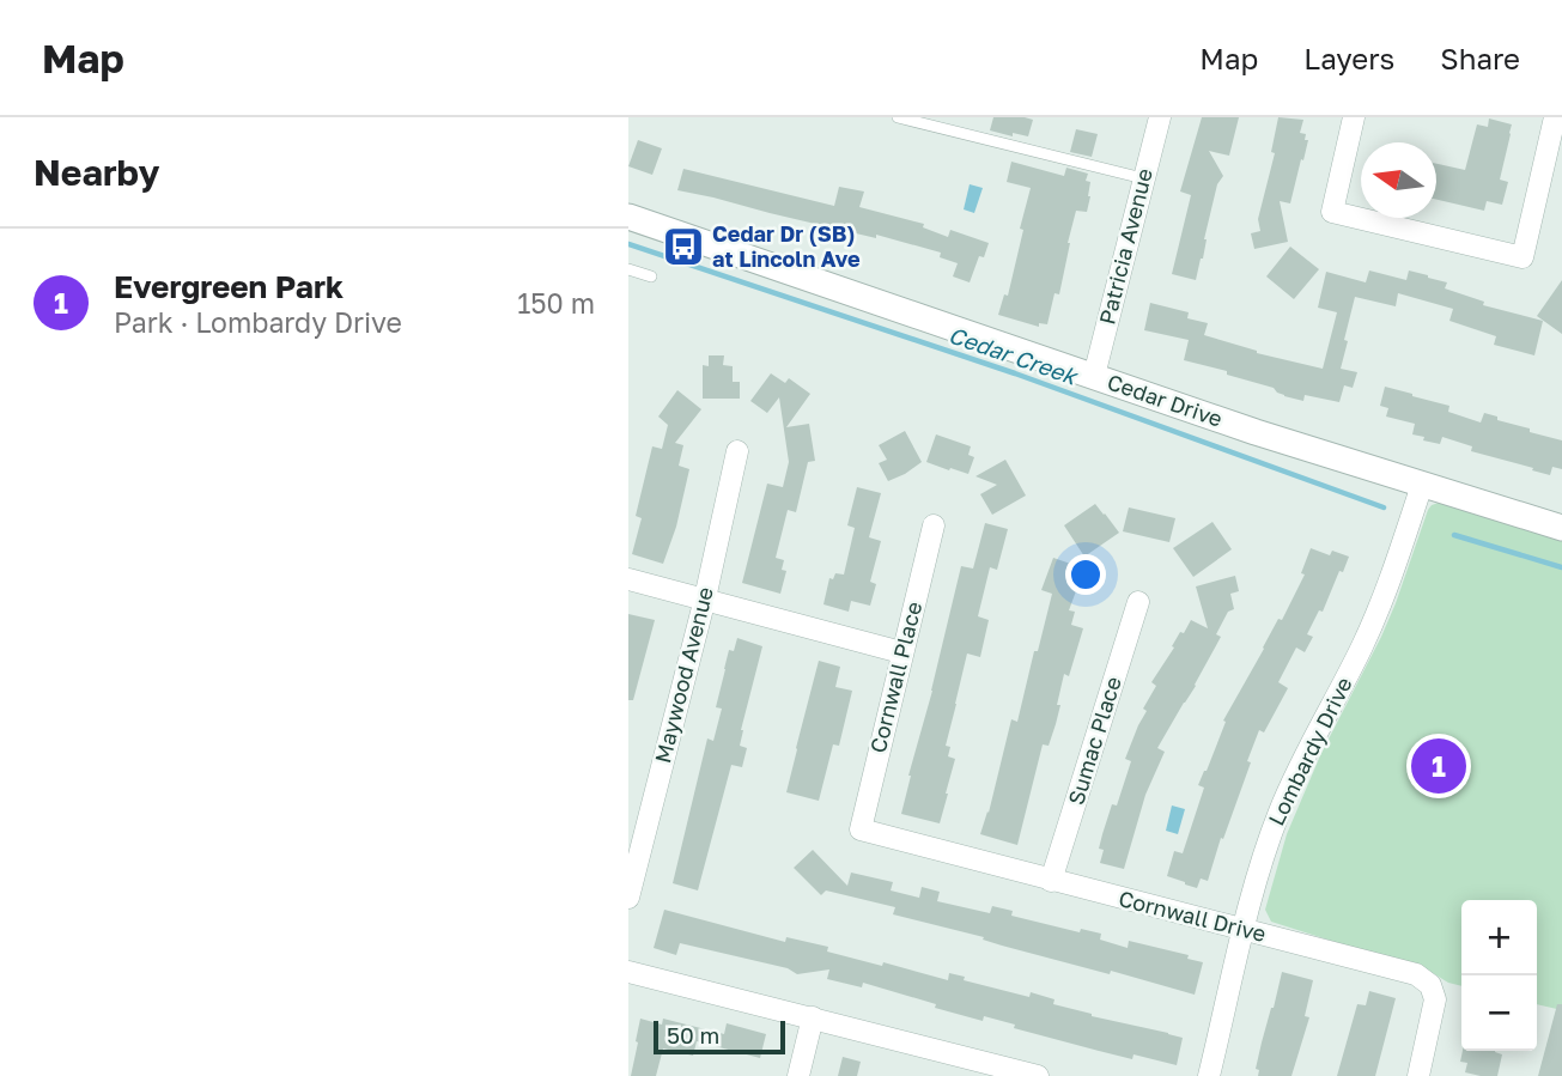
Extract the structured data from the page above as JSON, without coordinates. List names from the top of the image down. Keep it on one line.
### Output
{"streets":{"street":["Patricia Avenue","Cedar Drive","Maywood Avenue","Cornwall Place","Sumac Place","Lombardy Drive","Cornwall Drive"]},"crossings":[["Patricia Avenue","Cedar Drive"],["Cedar Drive","Lombardy Drive"],["Cornwall Place","Cornwall Drive"],["Sumac Place","Cornwall Drive"],["Lombardy Drive","Cornwall Drive"]],"water":["Cedar Creek"],"places":{"bus stop":["Cedar Dr (SB) at Lincoln Ave"]},"scale_bar":"50 m","north":"left","page":{"header":"Map","nav":["Map","Layers","Share"],"heading":"Nearby","list":[{"mark":"1","name":"Evergreen Park","note":"Park · Lombardy Drive","value":"150 m"}],"pins":"1","map_buttons":["+","−"],"scale":"50 m"}}
